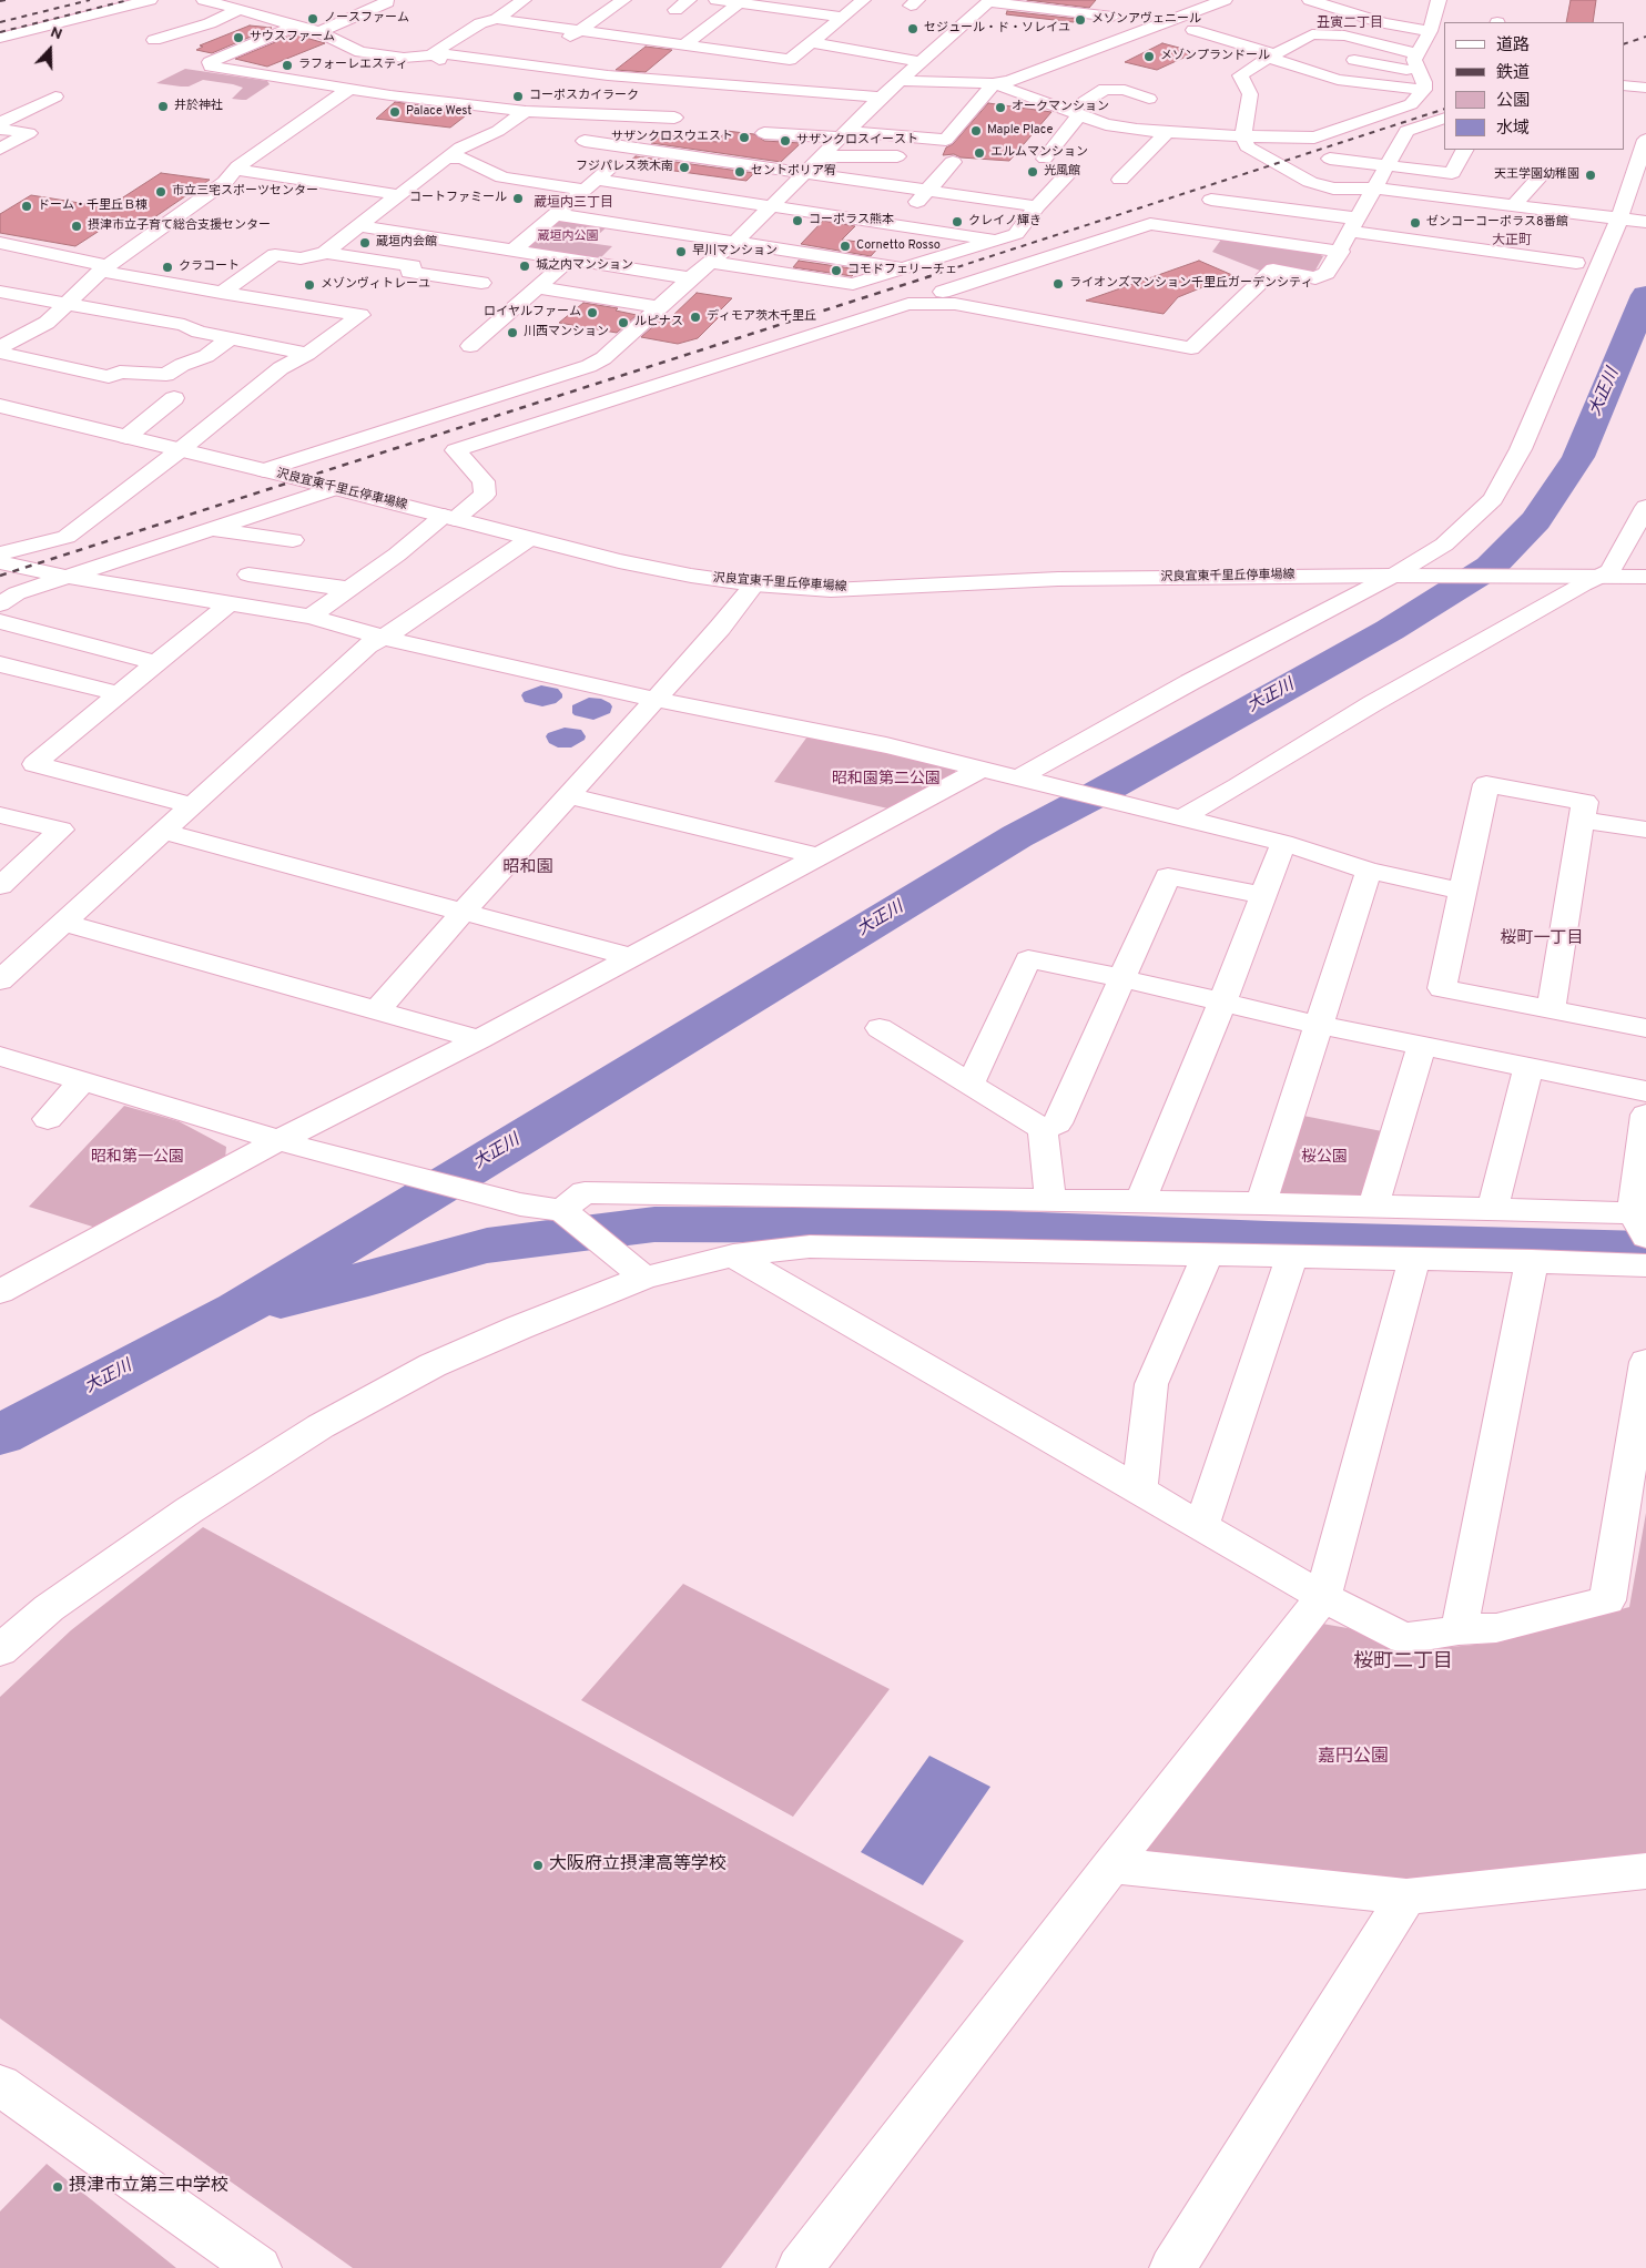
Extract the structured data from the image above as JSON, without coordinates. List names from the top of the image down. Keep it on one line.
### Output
{"streets":{"street":["沢良宜東千里丘停車場線"]},"districts":["丑寅二丁目","蔵垣内三丁目","大正町","昭和園","桜町一丁目","桜町二丁目"],"water":["大正川"],"parks":["蔵垣内公園","昭和園第二公園","昭和第一公園","桜公園","嘉円公園"],"places":["ノースファーム","メゾンアヴェニール","セジュール・ド・ソレイユ","サウスファーム","メゾンプランドール","ラフォーレエスティ","コーポスカイラーク","井於神社","オークマンション","Palace West","Maple Place","サザンクロスウエスト","サザンクロスイースト","エルムマンション","フジパレス茨木南","セントポリア宥","光風館","天王学園幼稚園","市立三宅スポーツセンター","コートファミール","ドーム・千里丘Ｂ棟","コーポラス熊本","クレイノ輝き","ゼンコーコーポラス8番館","摂津市立子育て総合支援センター","蔵垣内会館","Cornetto Rosso","早川マンション","城之内マンション","クラコート","コモドフェリーチェ","ライオンズマンション千里丘ガーデンシティ","メゾンヴィトレーユ","ロイヤルファーム","ディモア茨木千里丘","ルピナス","川西マンション","大阪府立摂津高等学校","摂津市立第三中学校"],"legend":["道路","鉄道","公園","水域"],"north":"top"}
